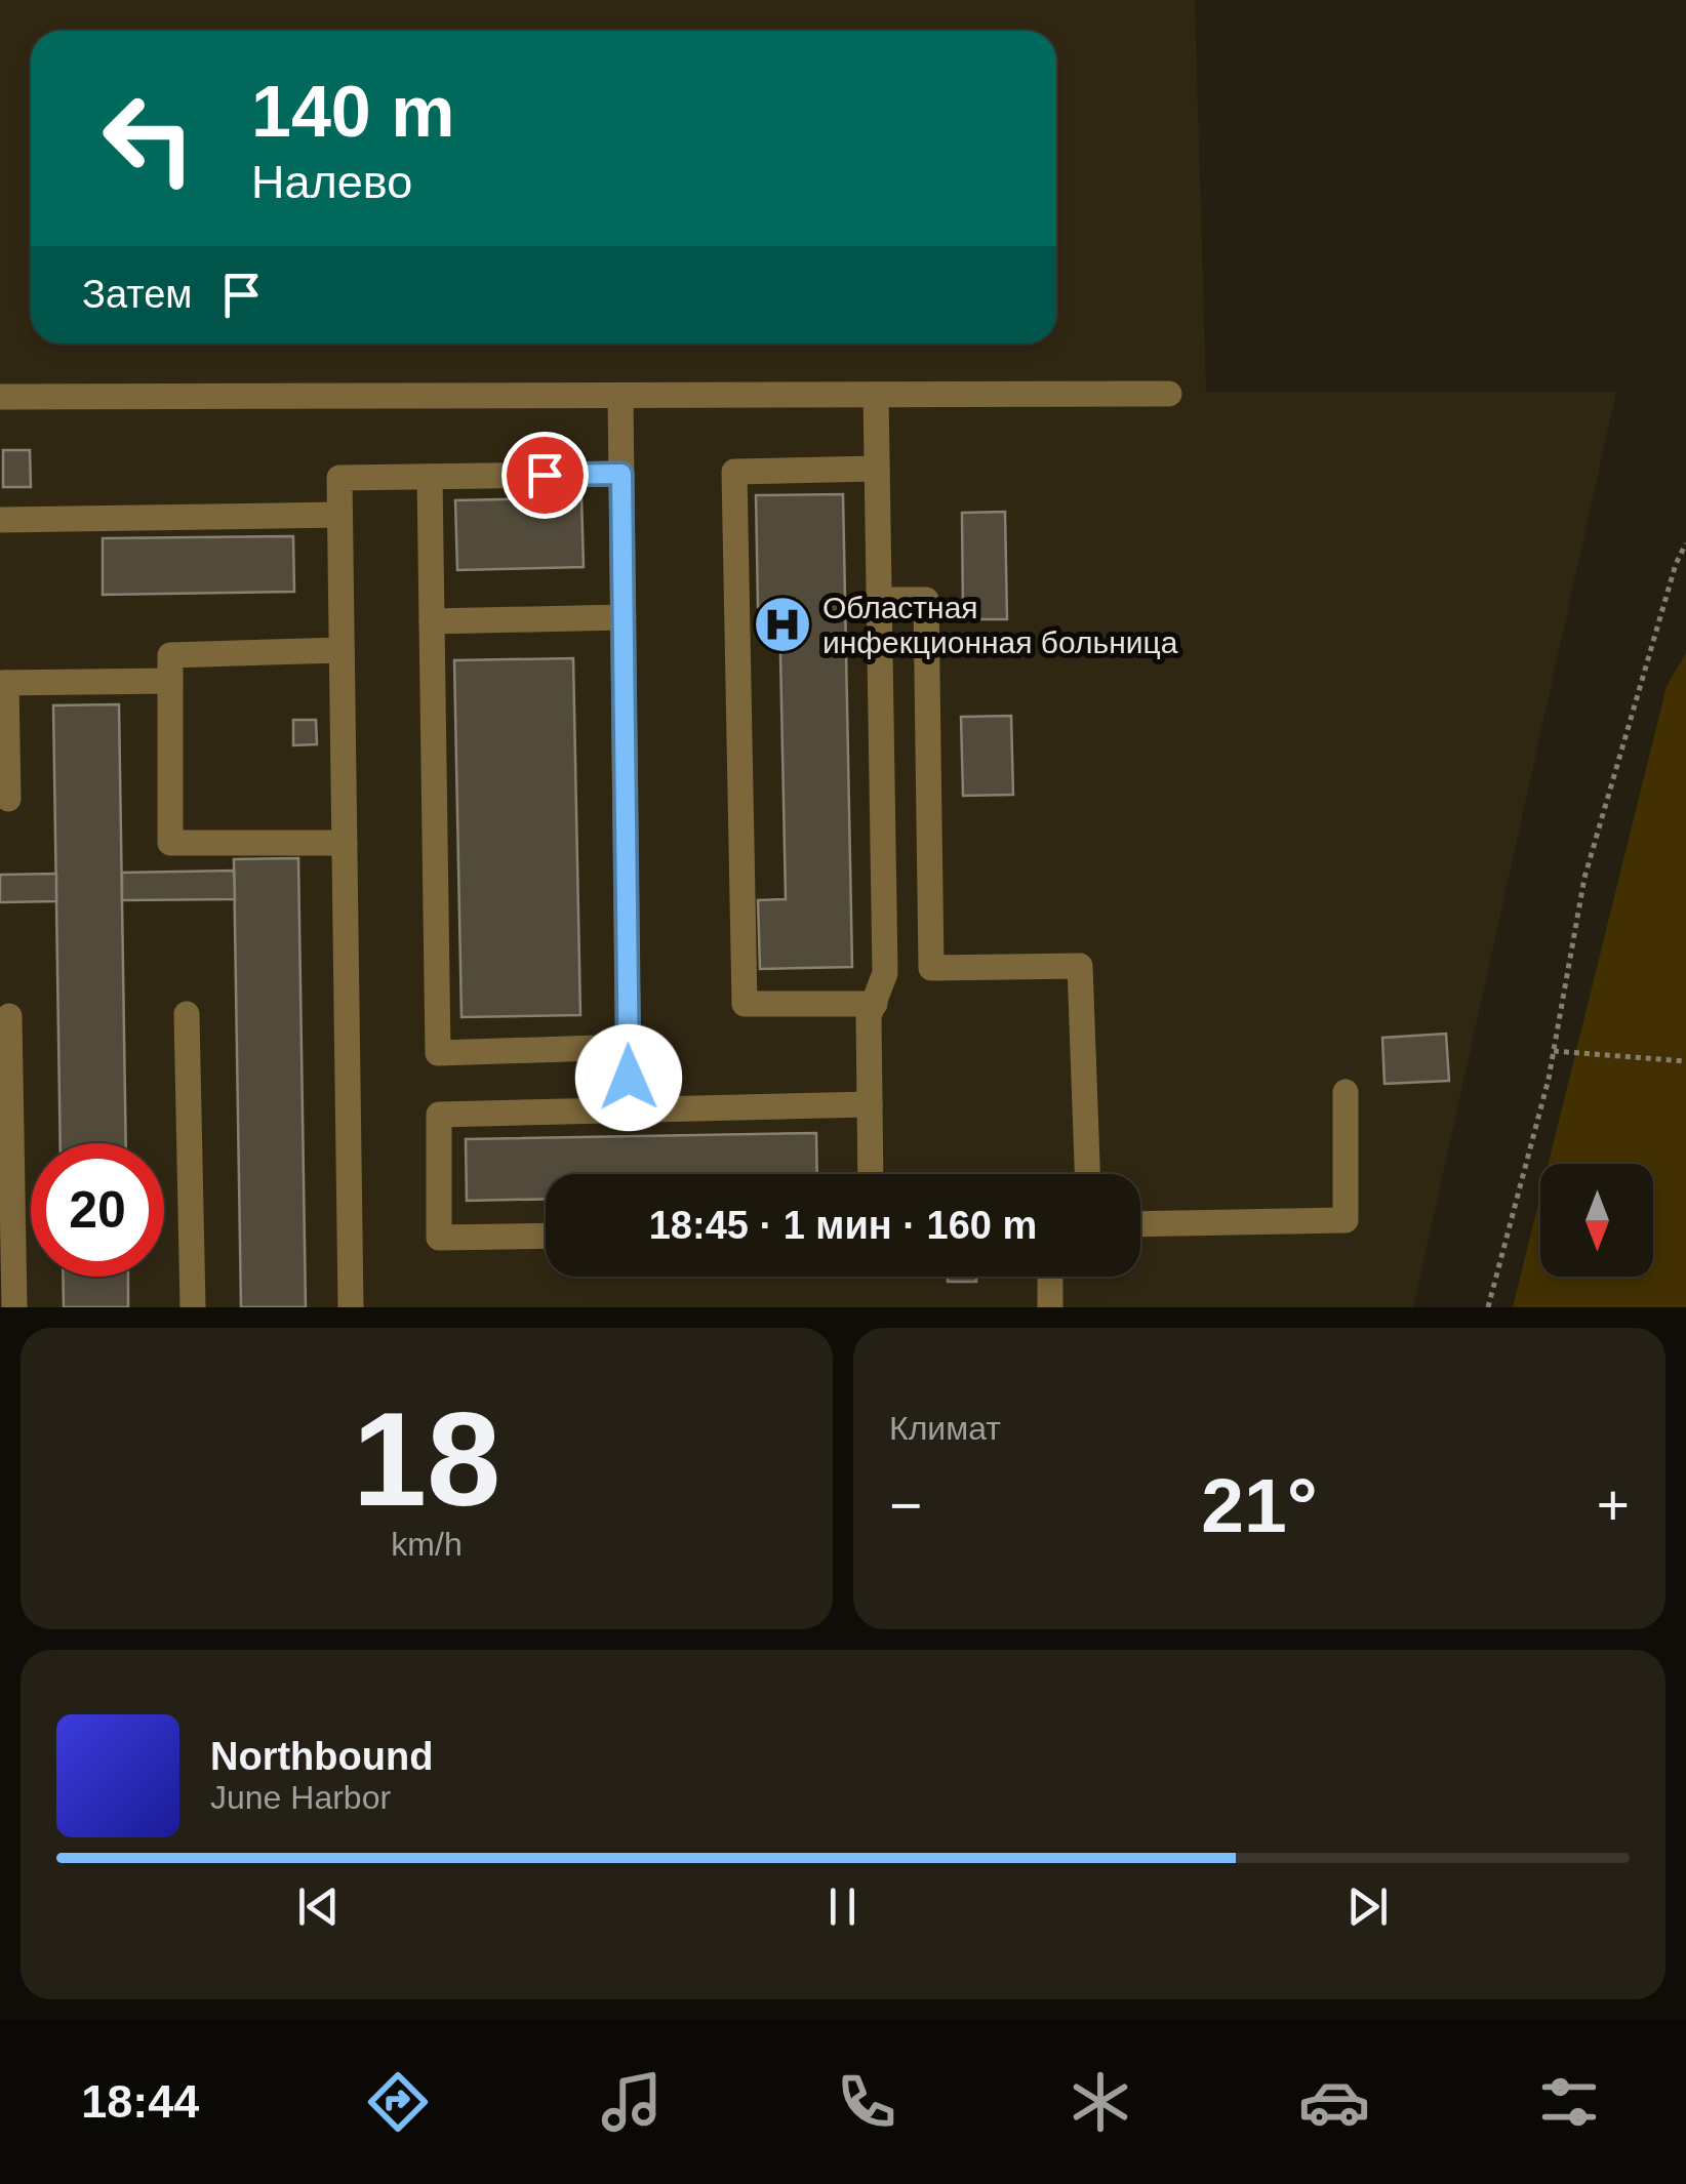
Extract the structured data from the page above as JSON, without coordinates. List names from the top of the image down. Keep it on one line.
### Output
{"places":{"hospital":["Областная инфекционная больница"]},"north":"bottom","page":{"turn":["140 m","Налево"],"then":"Затем","limit":"20","trip":"18:45 · 1 мин · 160 m","tile":[["18","km/h"],"Климат"],"heat":["−","21°","+"],"song":["Northbound","June Harbor"],"tabs":"18:44"}}
